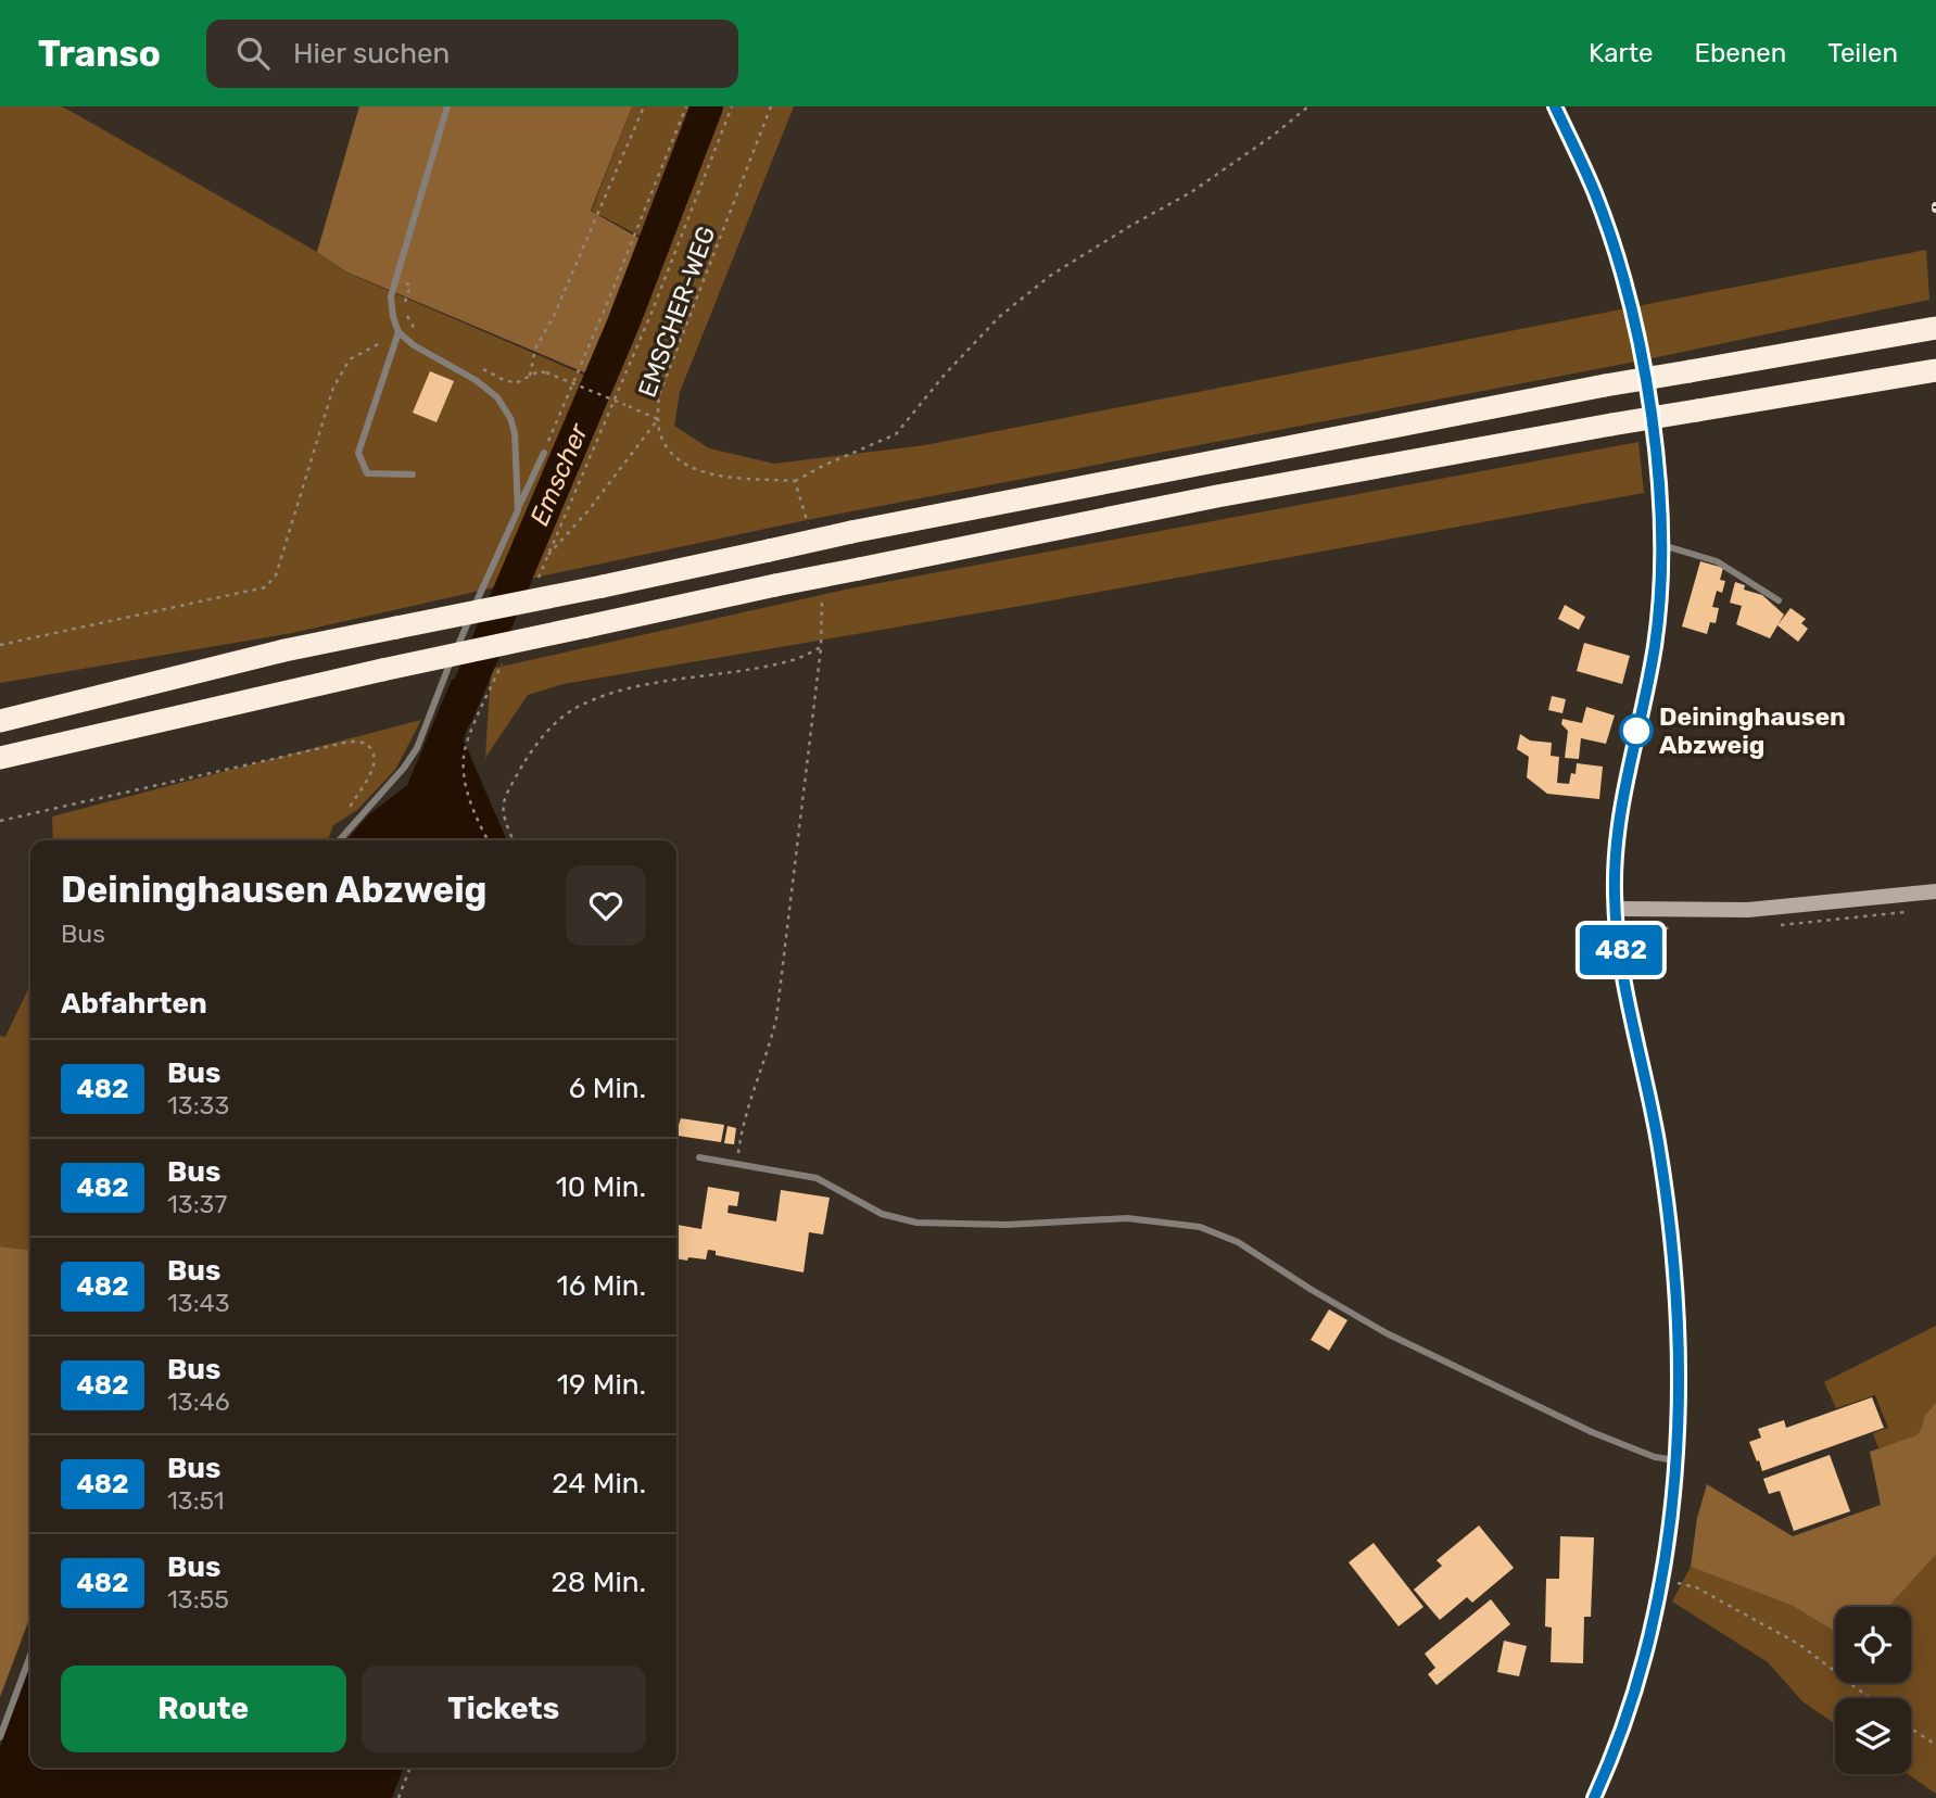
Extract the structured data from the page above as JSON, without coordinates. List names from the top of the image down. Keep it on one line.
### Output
{"streets":{"path":["EMSCHER-WEG"]},"water":["Emscher"],"places":["Deininghausen Abzweig"],"lines":["bus line 482"],"page":{"header":"Transo","search":"Hier suchen","nav":["Karte","Ebenen","Teilen"],"on_map":"482","heading":[["Deininghausen Abzweig","Bus"],"Abfahrten"],"list":[{"mark":"482","name":"Bus","note":"13:33","value":"6 Min."},{"mark":"482","name":"Bus","note":"13:37","value":"10 Min."},{"mark":"482","name":"Bus","note":"13:43","value":"16 Min."},{"mark":"482","name":"Bus","note":"13:46","value":"19 Min."},{"mark":"482","name":"Bus","note":"13:51","value":"24 Min."},{"mark":"482","name":"Bus","note":"13:55","value":"28 Min."}],"buttons":["Route","Tickets"]}}
